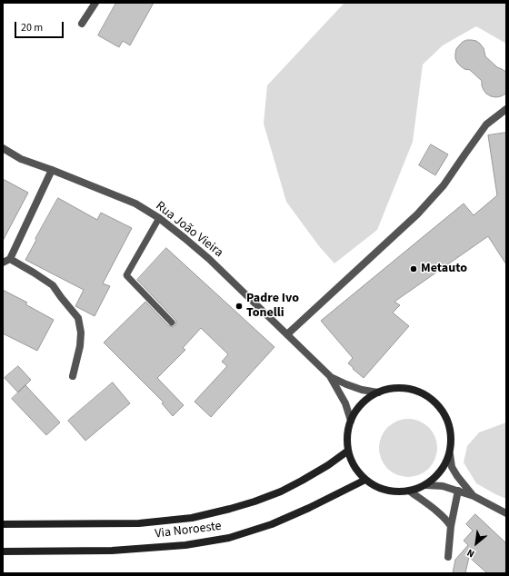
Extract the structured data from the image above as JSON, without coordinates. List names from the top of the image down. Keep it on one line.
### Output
{"streets":{"main road":["Via Noroeste"],"street":["Rua João Vieira"]},"crossings":[["Rua João Vieira","Via Noroeste"]],"places":["Metauto","Padre Ivo Tonelli"],"scale_bar":"20 m","north":"bottom left"}
